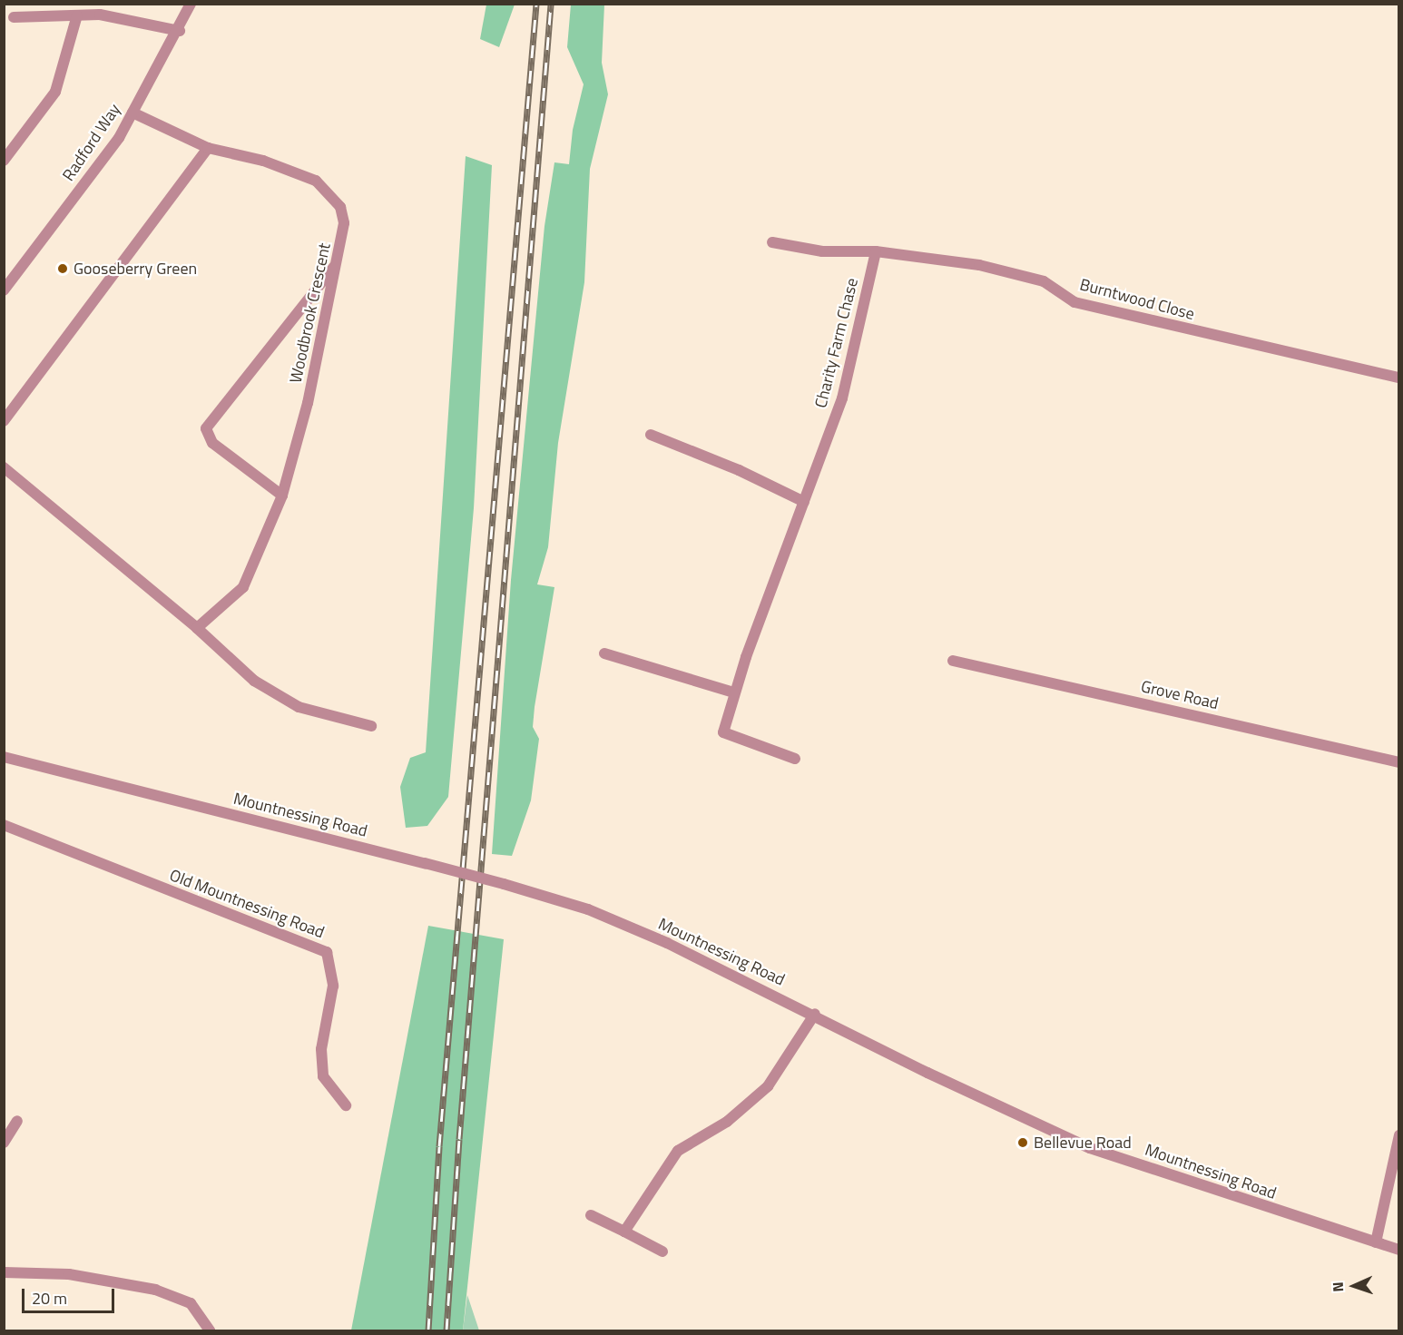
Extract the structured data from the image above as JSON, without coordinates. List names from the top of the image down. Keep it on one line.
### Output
{"streets":{"street":["Radford Way","Burntwood Close","Woodbrook Crescent","Charity Farm Chase","Grove Road","Mountnessing Road","Old Mountnessing Road"]},"crossings":[["Radford Way","Woodbrook Crescent"],["Burntwood Close","Charity Farm Chase"]],"places":["Gooseberry Green","Bellevue Road"],"scale_bar":"20 m","north":"left"}
